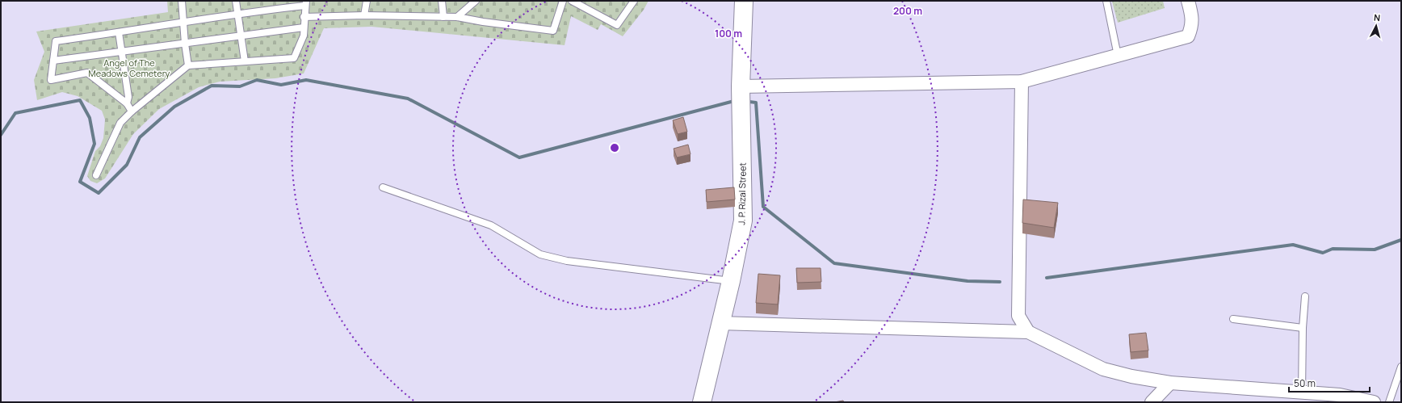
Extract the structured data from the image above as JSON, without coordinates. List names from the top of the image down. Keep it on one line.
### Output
{"streets":{"main road":["J. P. Rizal Street"]},"parks":["Angel of The Meadows Cemetery"],"scale_bar":"50 m","north":"top","rings":["200 m","100 m"]}
